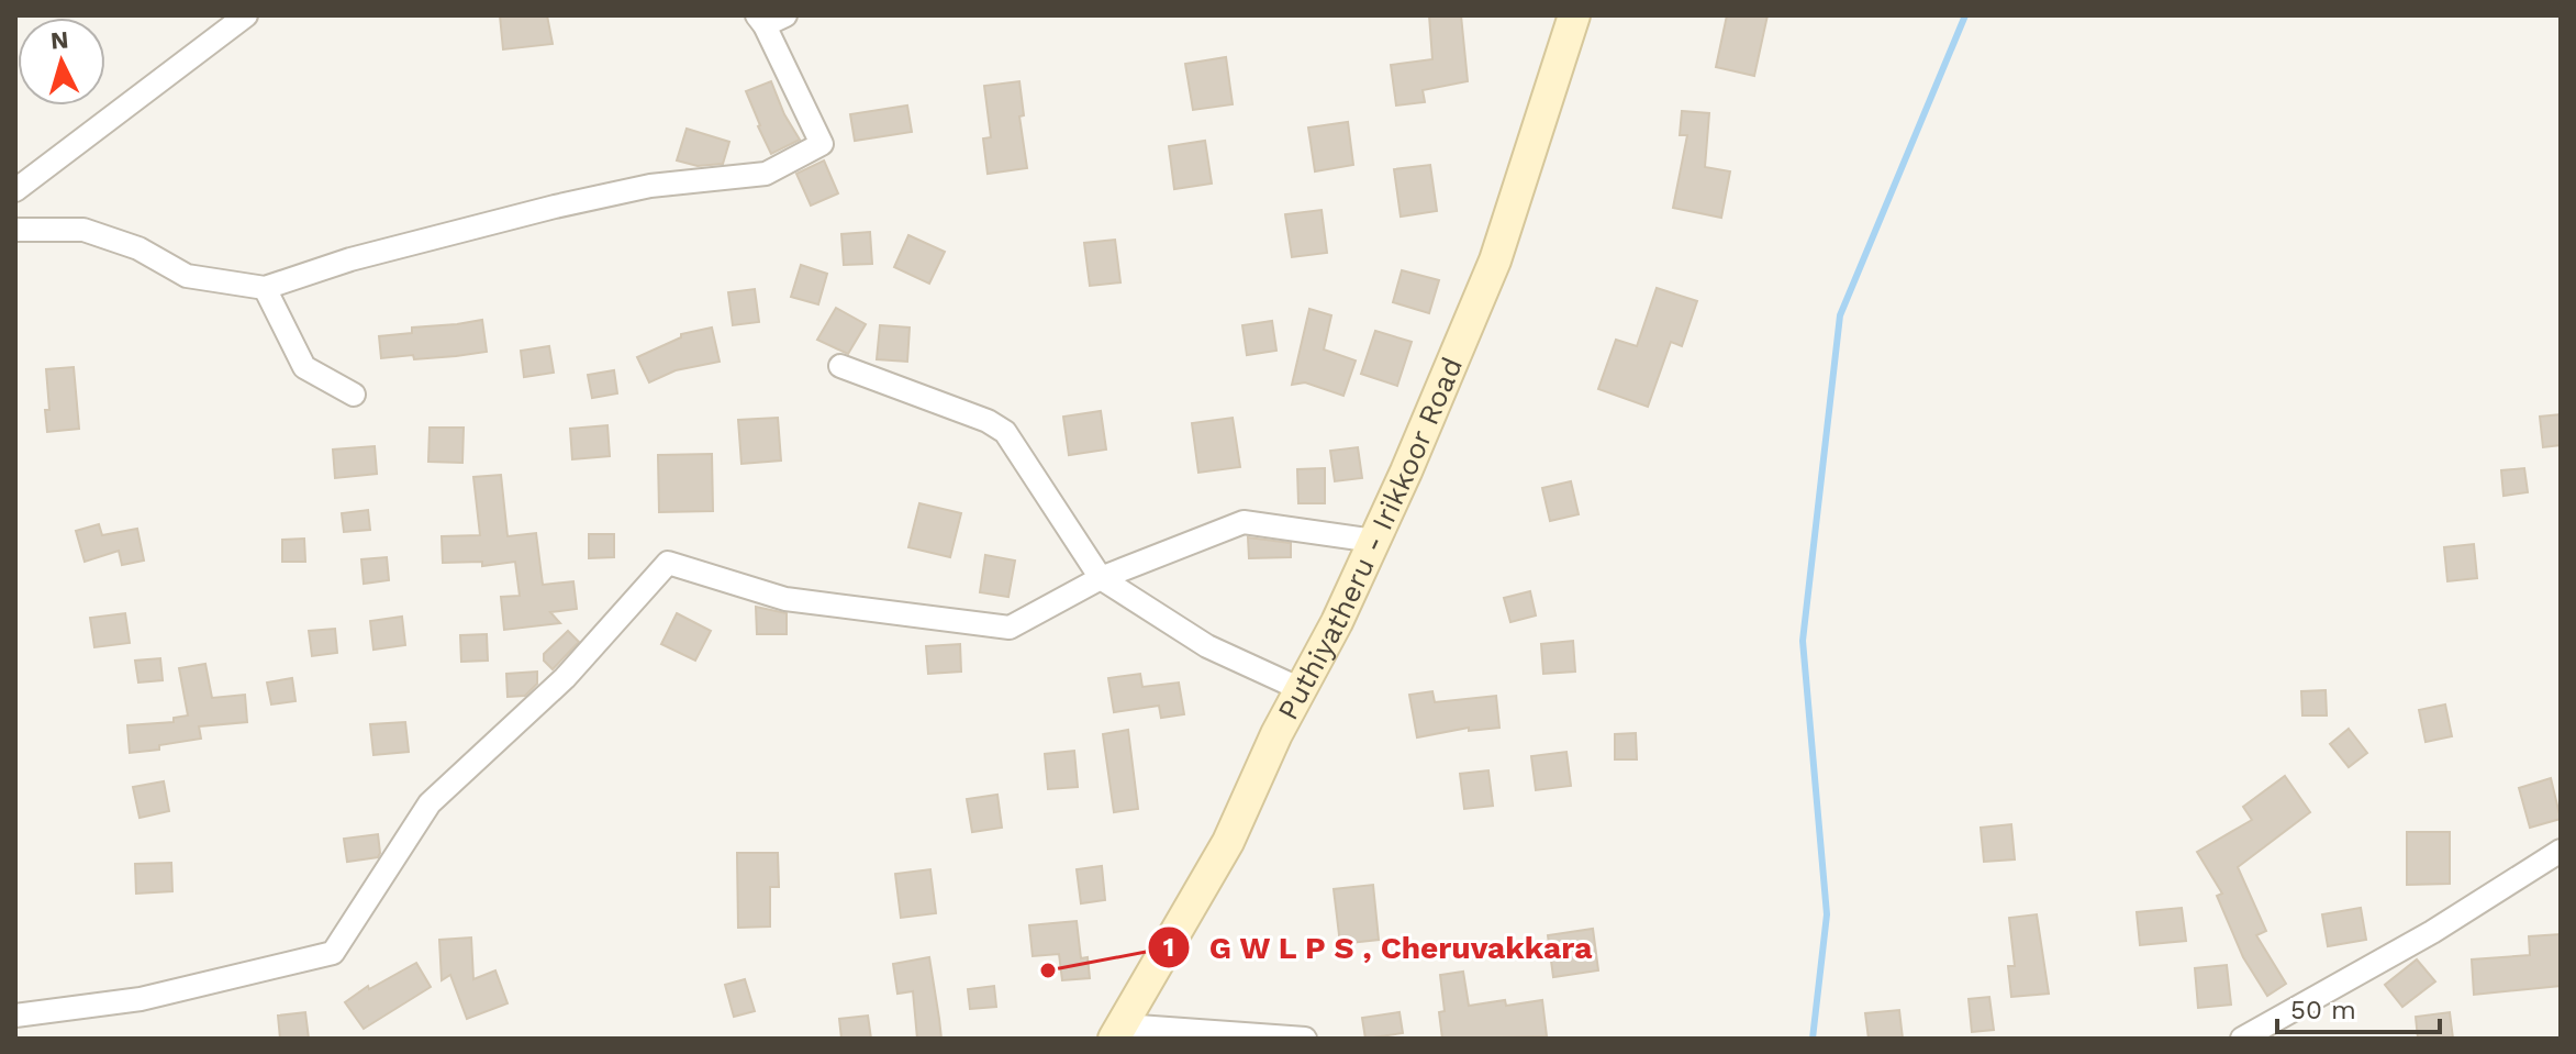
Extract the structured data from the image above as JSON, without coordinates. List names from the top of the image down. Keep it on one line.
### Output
{"streets":{"main road":["Puthiyatheru - Irikkoor Road"]},"places":["G W L P S , Cheruvakkara"],"scale_bar":"50 m","north":"top"}
